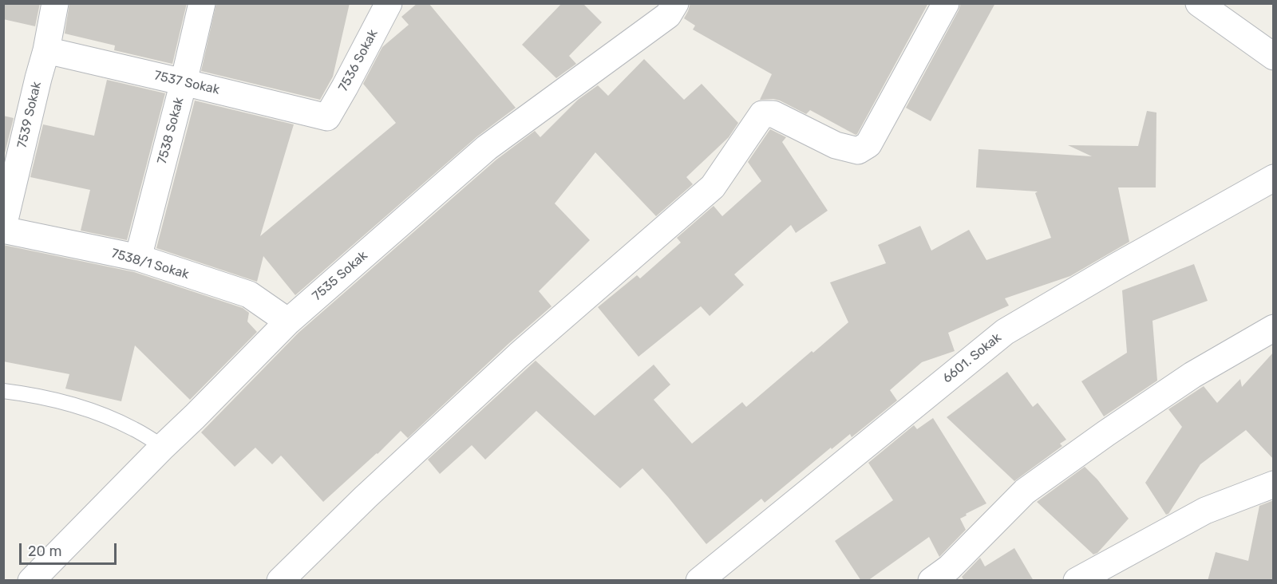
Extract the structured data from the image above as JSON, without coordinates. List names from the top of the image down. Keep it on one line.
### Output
{"streets":{"street":["7536 Sokak","7537 Sokak","7539 Sokak","7538 Sokak","7538/1 Sokak","7535 Sokak","6601. Sokak"]},"crossings":[["7536 Sokak","7537 Sokak"],["7537 Sokak","7539 Sokak"],["7537 Sokak","7538 Sokak"],["7539 Sokak","7538/1 Sokak"],["7538 Sokak","7538/1 Sokak"],["7538/1 Sokak","7535 Sokak"]],"scale_bar":"20 m"}
